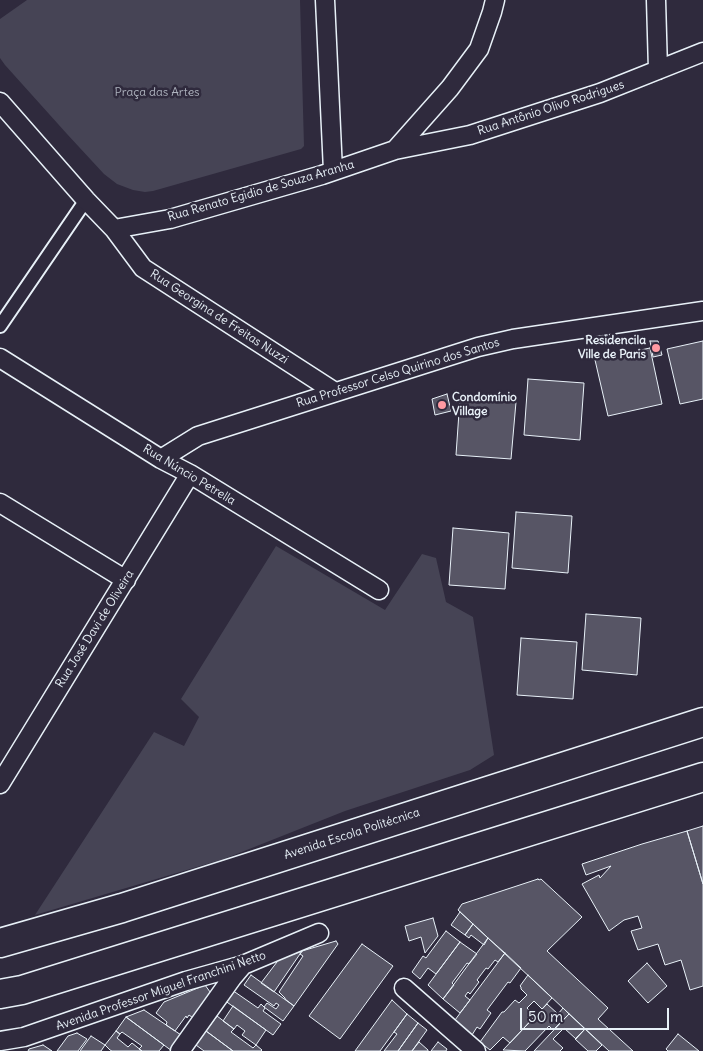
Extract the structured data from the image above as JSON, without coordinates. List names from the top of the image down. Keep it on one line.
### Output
{"streets":{"highway":["Avenida Escola Politécnica"],"street":["Rua Antônio Olivo Rodrigues","Rua Renato Egidio de Souza Aranha","Rua Georgina de Freitas Nuzzi","Rua Professor Celso Quirino dos Santos","Rua Núncio Petrella","Rua José Davi de Oliveira","Avenida Professor Miguel Franchini Netto"]},"crossings":[["Rua Antônio Olivo Rodrigues","Rua Renato Egidio de Souza Aranha"],["Rua Renato Egidio de Souza Aranha","Rua Georgina de Freitas Nuzzi"],["Rua Georgina de Freitas Nuzzi","Rua Professor Celso Quirino dos Santos"],["Rua Professor Celso Quirino dos Santos","Rua Núncio Petrella"],["Rua Núncio Petrella","Rua José Davi de Oliveira"]],"parks":["Praça das Artes"],"places":["Residencila Ville de Paris","Condomínio Village"],"scale_bar":"50 m"}
